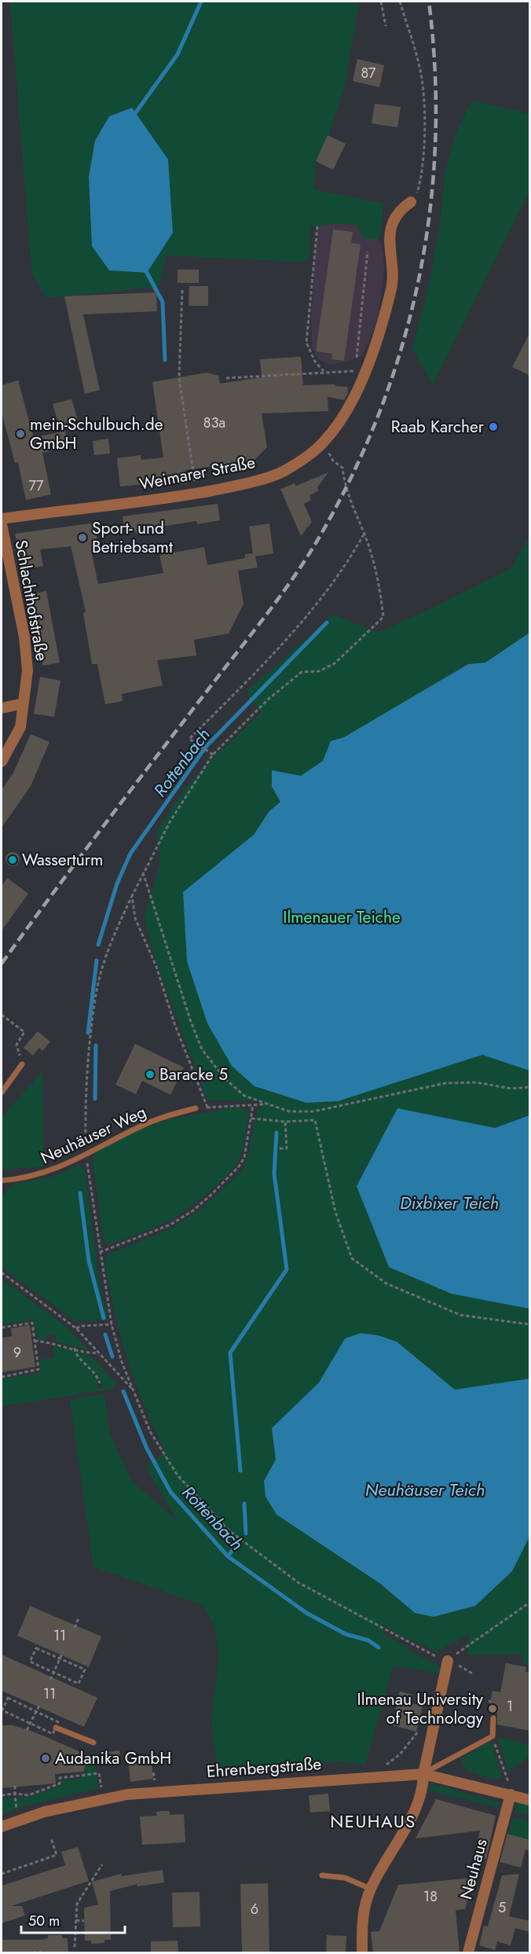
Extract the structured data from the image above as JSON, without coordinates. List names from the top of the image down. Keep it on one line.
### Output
{"streets":{"street":["Weimarer Straße","Schlachthofstraße","Ehrenbergstraße","Neuhaus"],"lane":["Neuhäuser Weg"]},"crossings":[["Ehrenbergstraße","Neuhaus"]],"districts":["NEUHAUS"],"water":["Rottenbach","Dixbixer Teich","Neuhäuser Teich"],"parks":["Ilmenauer Teiche"],"places":["Raab Karcher","mein-Schulbuch.de GmbH","Sport- und Betriebsamt","Wasserturm","Baracke 5","Ilmenau University of Technology","Audanika GmbH"],"house_numbers":["87","83a","77","9","11","11","1","18","5","6"],"scale_bar":"50 m"}
